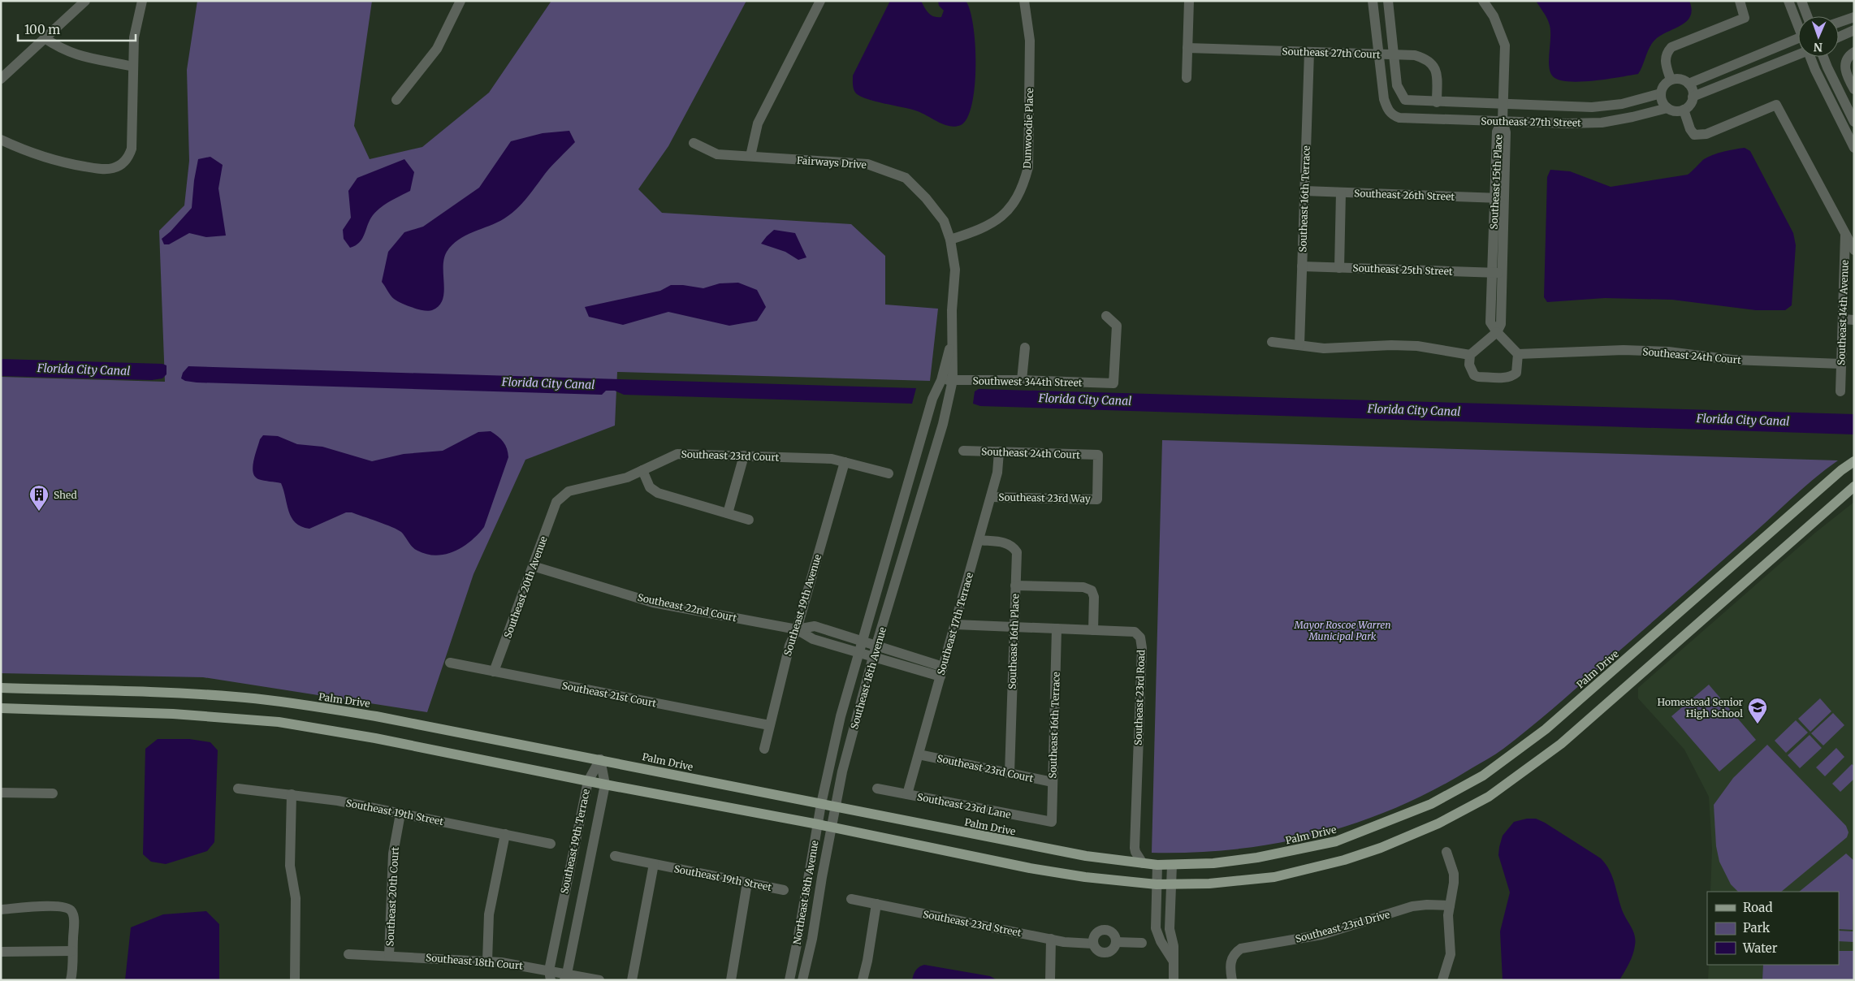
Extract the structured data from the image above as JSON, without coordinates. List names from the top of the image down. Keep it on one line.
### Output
{"streets":{"main road":["Palm Drive"],"street":["Southeast 27th Court","Southeast 27th Street","Dunwoodie Place","Fairways Drive","Southeast 15th Place","Southeast 26th Street","Southeast 16th Terrace","Southeast 25th Street","Southeast 14th Avenue","Southeast 24th Court","Southwest 344th Street","Southeast 23rd Court","Southeast 23rd Way","Southeast 20th Avenue","Southeast 19th Avenue","Southeast 22nd Court","Southeast 17th Terrace","Southeast 16th Place","Southeast 18th Avenue","Southeast 21st Court","Southeast 23rd Road","Southeast 23rd Lane","Southeast 19th Street","Southeast 19th Terrace","Northeast 18th Avenue","Southeast 20th Court","Southeast 23rd Street","Southeast 23rd Drive","Southeast 18th Court"]},"crossings":[["Southeast 27th Court","Southeast 27th Street"],["Southeast 27th Court","Southeast 16th Terrace"],["Southeast 27th Street","Southeast 15th Place"],["Southeast 27th Street","Southeast 14th Avenue"],["Dunwoodie Place","Fairways Drive"],["Fairways Drive","Southwest 344th Street"],["Fairways Drive","Southeast 18th Avenue"],["Southeast 15th Place","Southeast 26th Street"],["Southeast 15th Place","Southeast 25th Street"],["Southeast 15th Place","Southeast 24th Court"],["Southeast 26th Street","Southeast 16th Terrace"],["Southeast 16th Terrace","Southeast 25th Street"],["Southeast 16th Terrace","Southeast 23rd Court"],["Southeast 16th Terrace","Southeast 23rd Road"],["Southeast 16th Terrace","Southeast 23rd Lane"],["Southeast 14th Avenue","Southeast 24th Court"],["Southeast 24th Court","Southeast 23rd Way"],["Southeast 24th Court","Southeast 17th Terrace"],["Southwest 344th Street","Southeast 18th Avenue"],["Southeast 23rd Court","Southeast 20th Avenue"],["Southeast 23rd Court","Southeast 19th Avenue"],["Southeast 23rd Court","Southeast 17th Terrace"],["Southeast 23rd Court","Southeast 16th Place"],["Southeast 23rd Way","Southeast 17th Terrace"],["Southeast 20th Avenue","Southeast 22nd Court"],["Southeast 20th Avenue","Southeast 21st Court"],["Southeast 19th Avenue","Southeast 22nd Court"],["Southeast 19th Avenue","Southeast 21st Court"],["Southeast 22nd Court","Southeast 17th Terrace"],["Southeast 22nd Court","Southeast 18th Avenue"],["Southeast 17th Terrace","Southeast 16th Place"],["Southeast 17th Terrace","Southeast 23rd Road"],["Southeast 17th Terrace","Southeast 23rd Lane"],["Southeast 16th Place","Southeast 23rd Road"],["Palm Drive","Southeast 18th Avenue"],["Palm Drive","Southeast 23rd Road"],["Palm Drive","Southeast 19th Terrace"],["Palm Drive","Northeast 18th Avenue"],["Southeast 18th Avenue","Northeast 18th Avenue"],["Southeast 19th Street","Southeast 20th Court"],["Southeast 19th Terrace","Southeast 18th Court"],["Southeast 20th Court","Southeast 18th Court"]],"water":["Florida City Canal"],"parks":["Mayor Roscoe Warren Municipal Park"],"places":{"building":["Shed"],"school or university":["Homestead Senior High School"]},"legend":["Road","Park","Water"],"scale_bar":"100 m","north":"bottom"}
